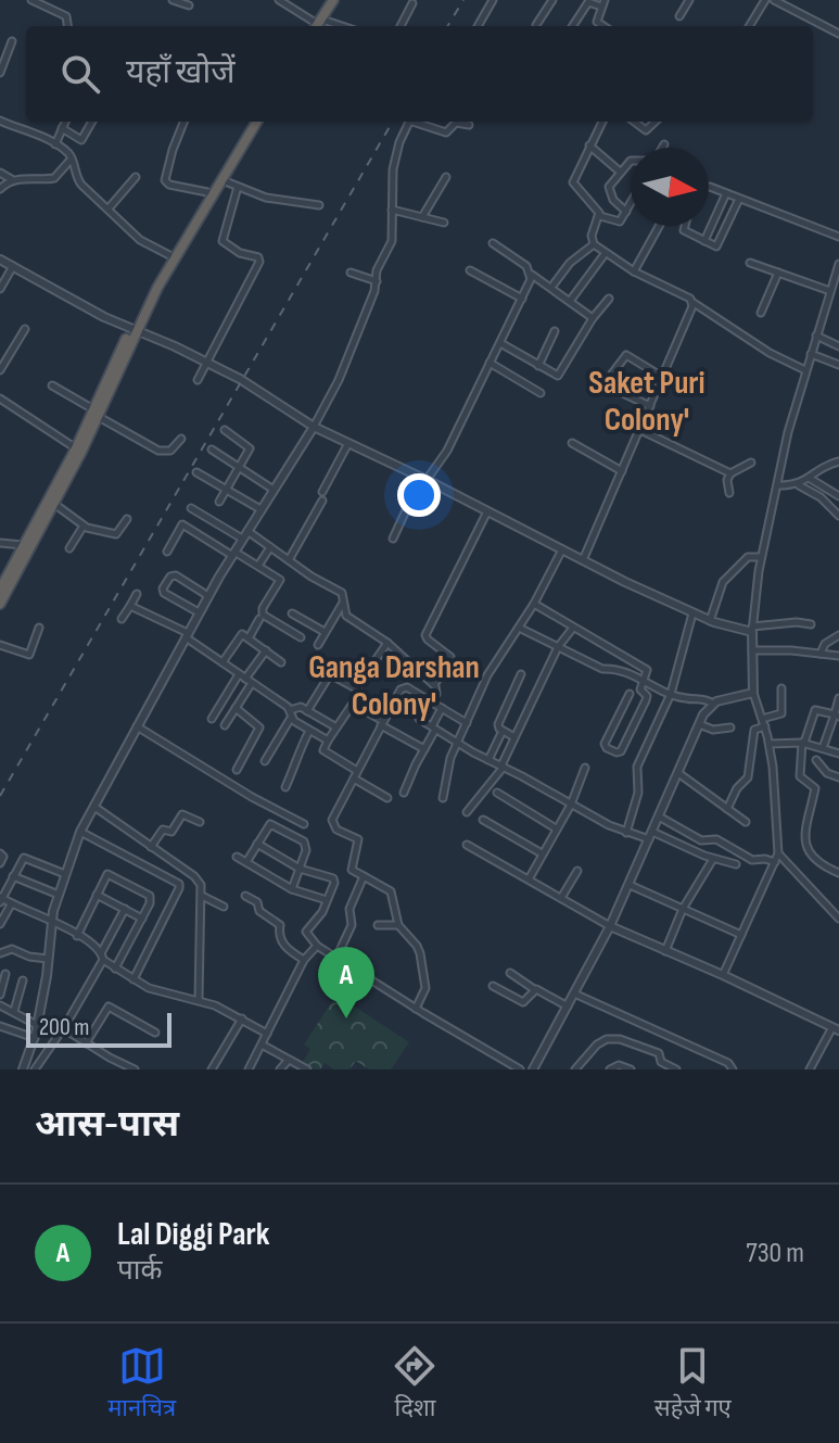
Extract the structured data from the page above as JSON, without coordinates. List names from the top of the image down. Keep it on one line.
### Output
{"districts":["Saket Puri Colony'","Ganga Darshan Colony'"],"scale_bar":"200 m","north":"right","page":{"search":"यहाँ खोजें","pins":"A","scale":"200 m","heading":"आस-पास","list":[{"mark":"A","name":"Lal Diggi Park","note":"पार्क","value":"730 m"}],"nav":["मानचित्र","दिशा","सहेजे गए"]}}
